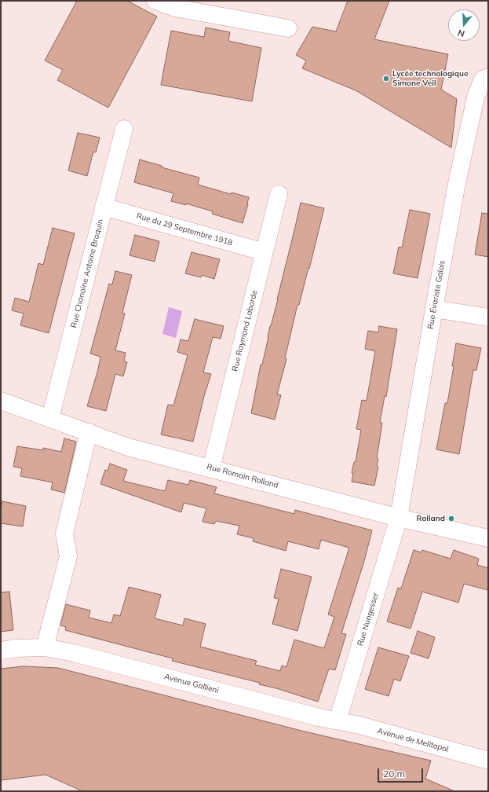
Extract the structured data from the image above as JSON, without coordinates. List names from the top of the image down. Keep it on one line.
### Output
{"streets":{"street":["Rue du 29 Septembre 1918","Rue Chanoine Antoine Broquin","Rue Évariste Galois","Rue Raymond Laborde","Rue Romain Rolland","Rue Nungesser","Avenue Gallieni","Avenue de Melitopol"]},"crossings":[["Rue du 29 Septembre 1918","Rue Chanoine Antoine Broquin"],["Rue du 29 Septembre 1918","Rue Raymond Laborde"],["Rue Chanoine Antoine Broquin","Rue Romain Rolland"],["Rue Évariste Galois","Rue Romain Rolland"],["Rue Évariste Galois","Rue Nungesser"],["Rue Raymond Laborde","Rue Romain Rolland"],["Rue Romain Rolland","Rue Nungesser"],["Rue Nungesser","Avenue Gallieni"],["Rue Nungesser","Avenue de Melitopol"],["Avenue Gallieni","Avenue de Melitopol"]],"places":["Lycée technologique Simone Veil","Rolland"],"scale_bar":"20 m","north":"bottom"}
